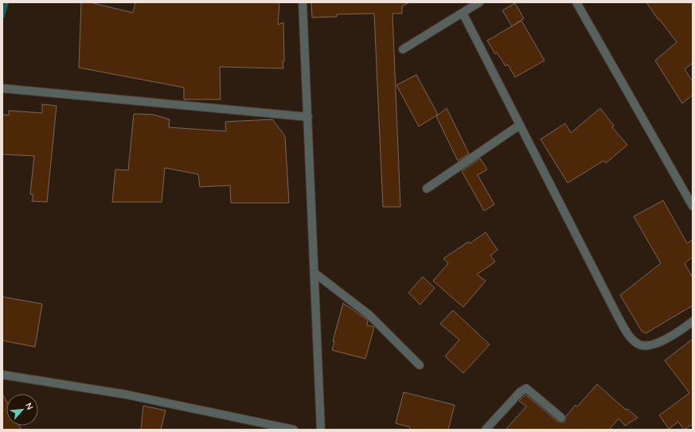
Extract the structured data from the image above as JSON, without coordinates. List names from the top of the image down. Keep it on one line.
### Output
{"north":"top right"}
